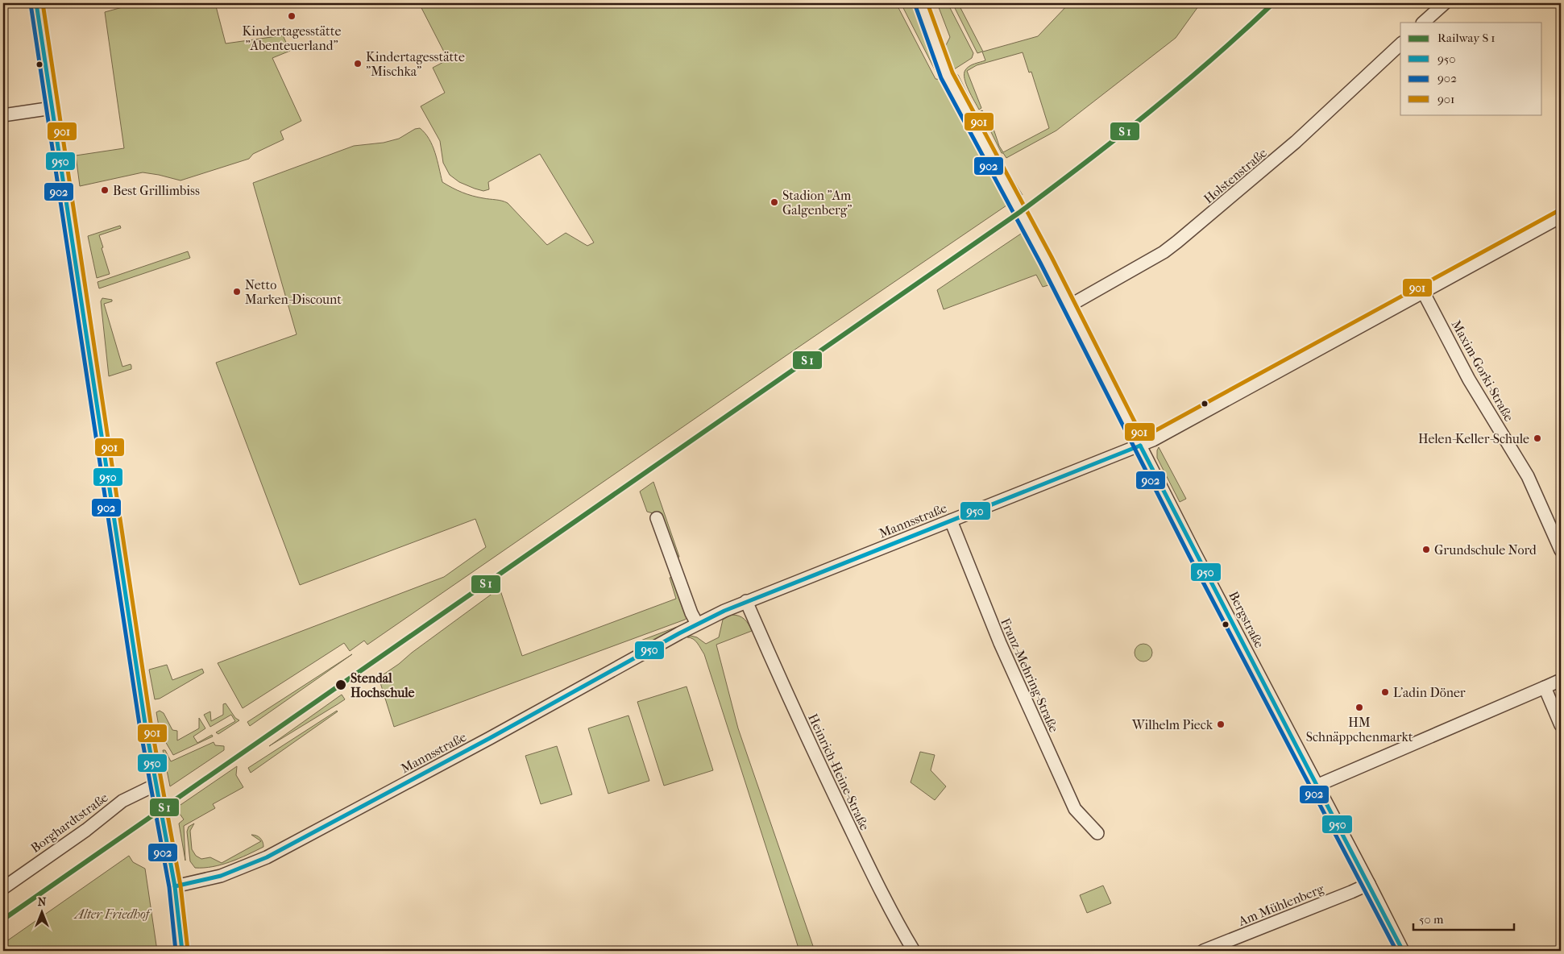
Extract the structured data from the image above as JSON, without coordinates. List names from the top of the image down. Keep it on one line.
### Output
{"streets":{"street":["Holstenstraße","Maxim-Gorki-Straße","Mannsstraße","Bergstraße","Franz-Mehring-Straße","Heinrich-Heine-Straße","Borghardtstraße","Am Mühlenberg"]},"crossings":[["Holstenstraße","Bergstraße"],["Maxim-Gorki-Straße","Mannsstraße"],["Mannsstraße","Bergstraße"],["Mannsstraße","Franz-Mehring-Straße"],["Mannsstraße","Heinrich-Heine-Straße"],["Bergstraße","Am Mühlenberg"]],"parks":["Alter Friedhof"],"places":["Kindertagesstätte \"Abenteuerland\"","Kindertagesstätte \"Mischka\"","Best Grillimbiss","Stadion \"Am Galgenberg\"","Netto Marken-Discount","Helen-Keller-Schule","Grundschule Nord","Stendal Hochschule","L'adin Döner","HM Schnäppchenmarkt","Wilhelm Pieck"],"lines":["transit line 950","transit line 901","transit line 902"],"legend":["Railway S 1","950","902","901"],"scale_bar":"50 m","north":"top"}
